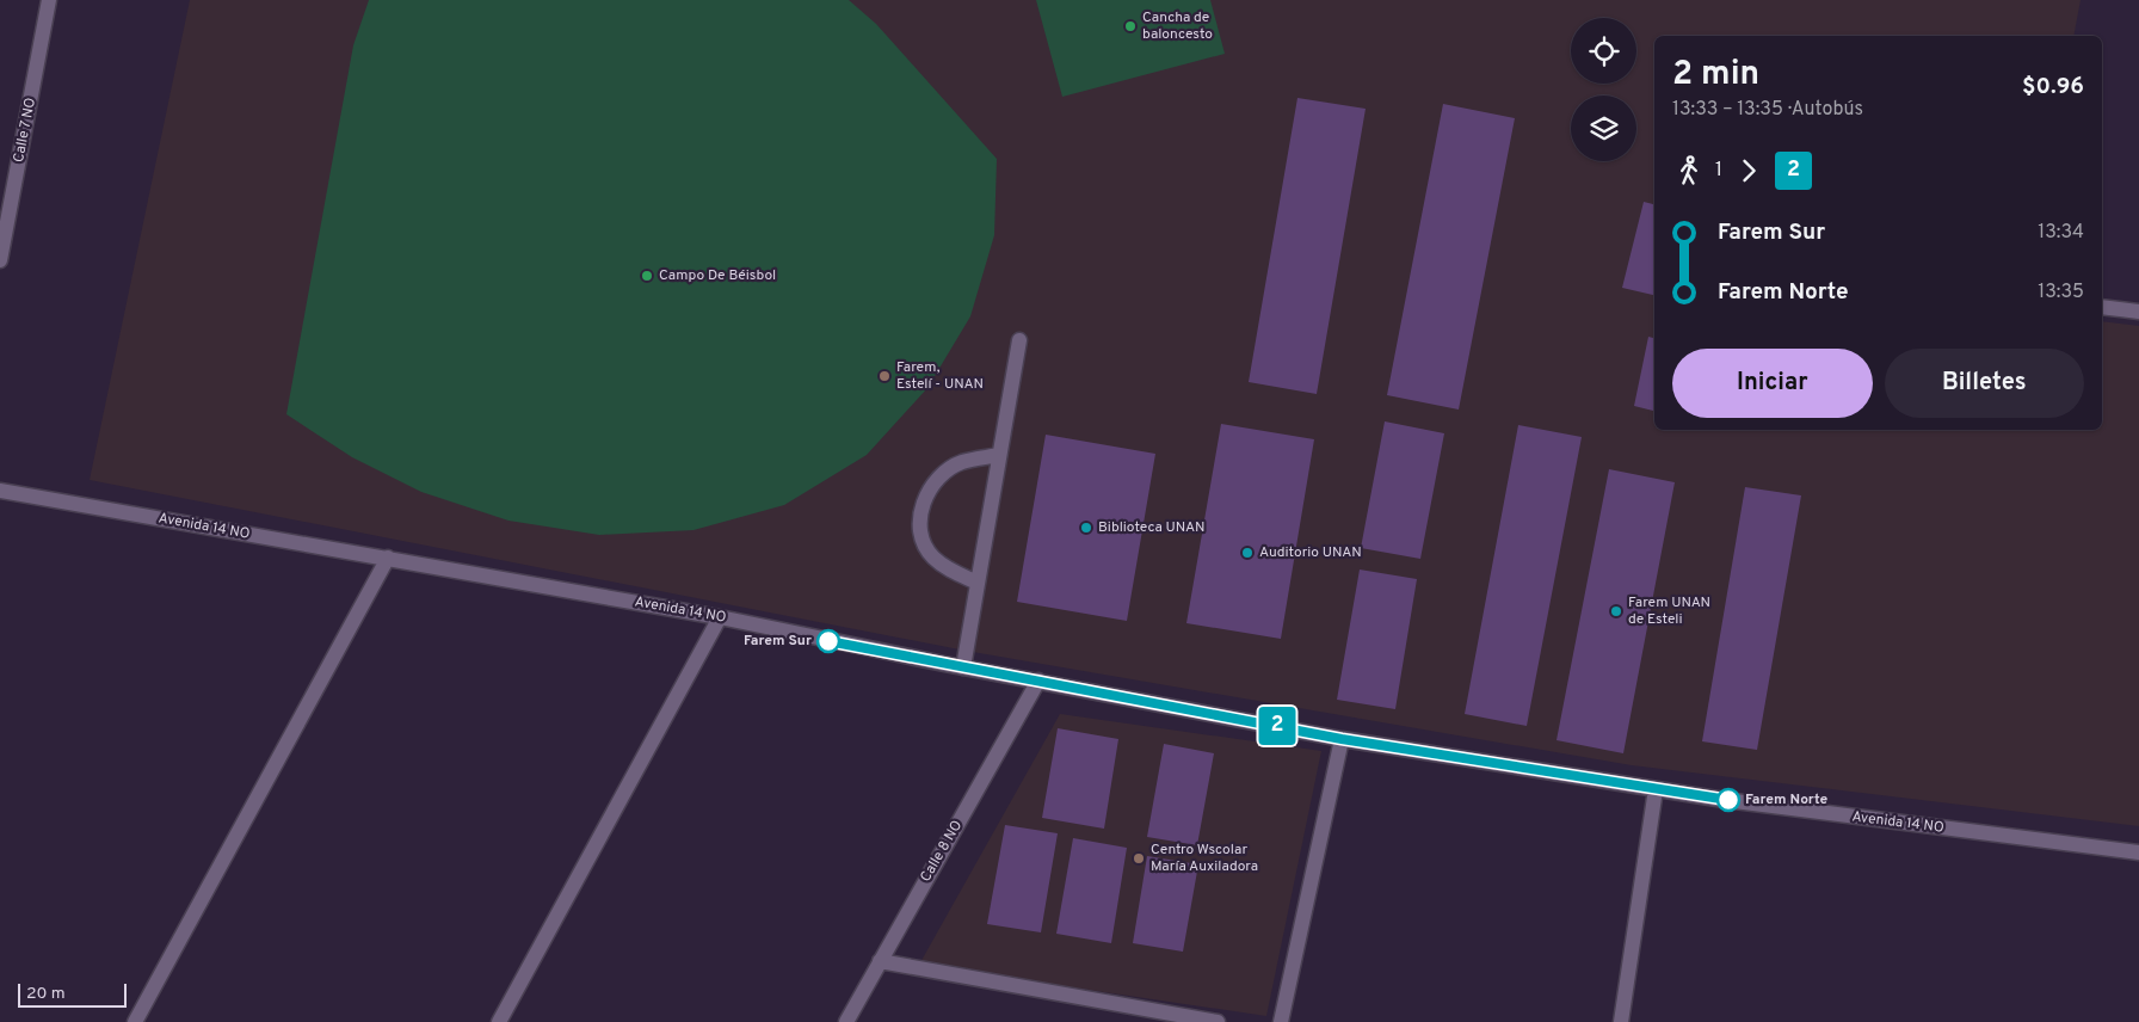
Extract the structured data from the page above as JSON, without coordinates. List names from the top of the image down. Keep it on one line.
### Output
{"streets":{"street":["Calle 7 NO","Avenida 14 NO","Calle 8 NO"]},"crossings":[["Avenida 14 NO","Calle 8 NO"]],"places":["Cancha de baloncesto","Campo De Béisbol","Farem, Estelí - UNAN","Biblioteca UNAN","Auditorio UNAN","Farem UNAN de Esteli","Farem Sur","Farem Norte","Centro Wscolar María Auxiladora"],"lines":["bus line 2"],"scale_bar":"20 m","page":{"on_map":"2","heading":["2 min","13:33 – 13:35 · Autobús","$0.96"],"legs":["1","2"],"list":[{"name":"Farem Sur","value":"13:34"},{"name":"Farem Norte","value":"13:35"}],"buttons":["Iniciar","Billetes"],"scale":"20 m"}}
